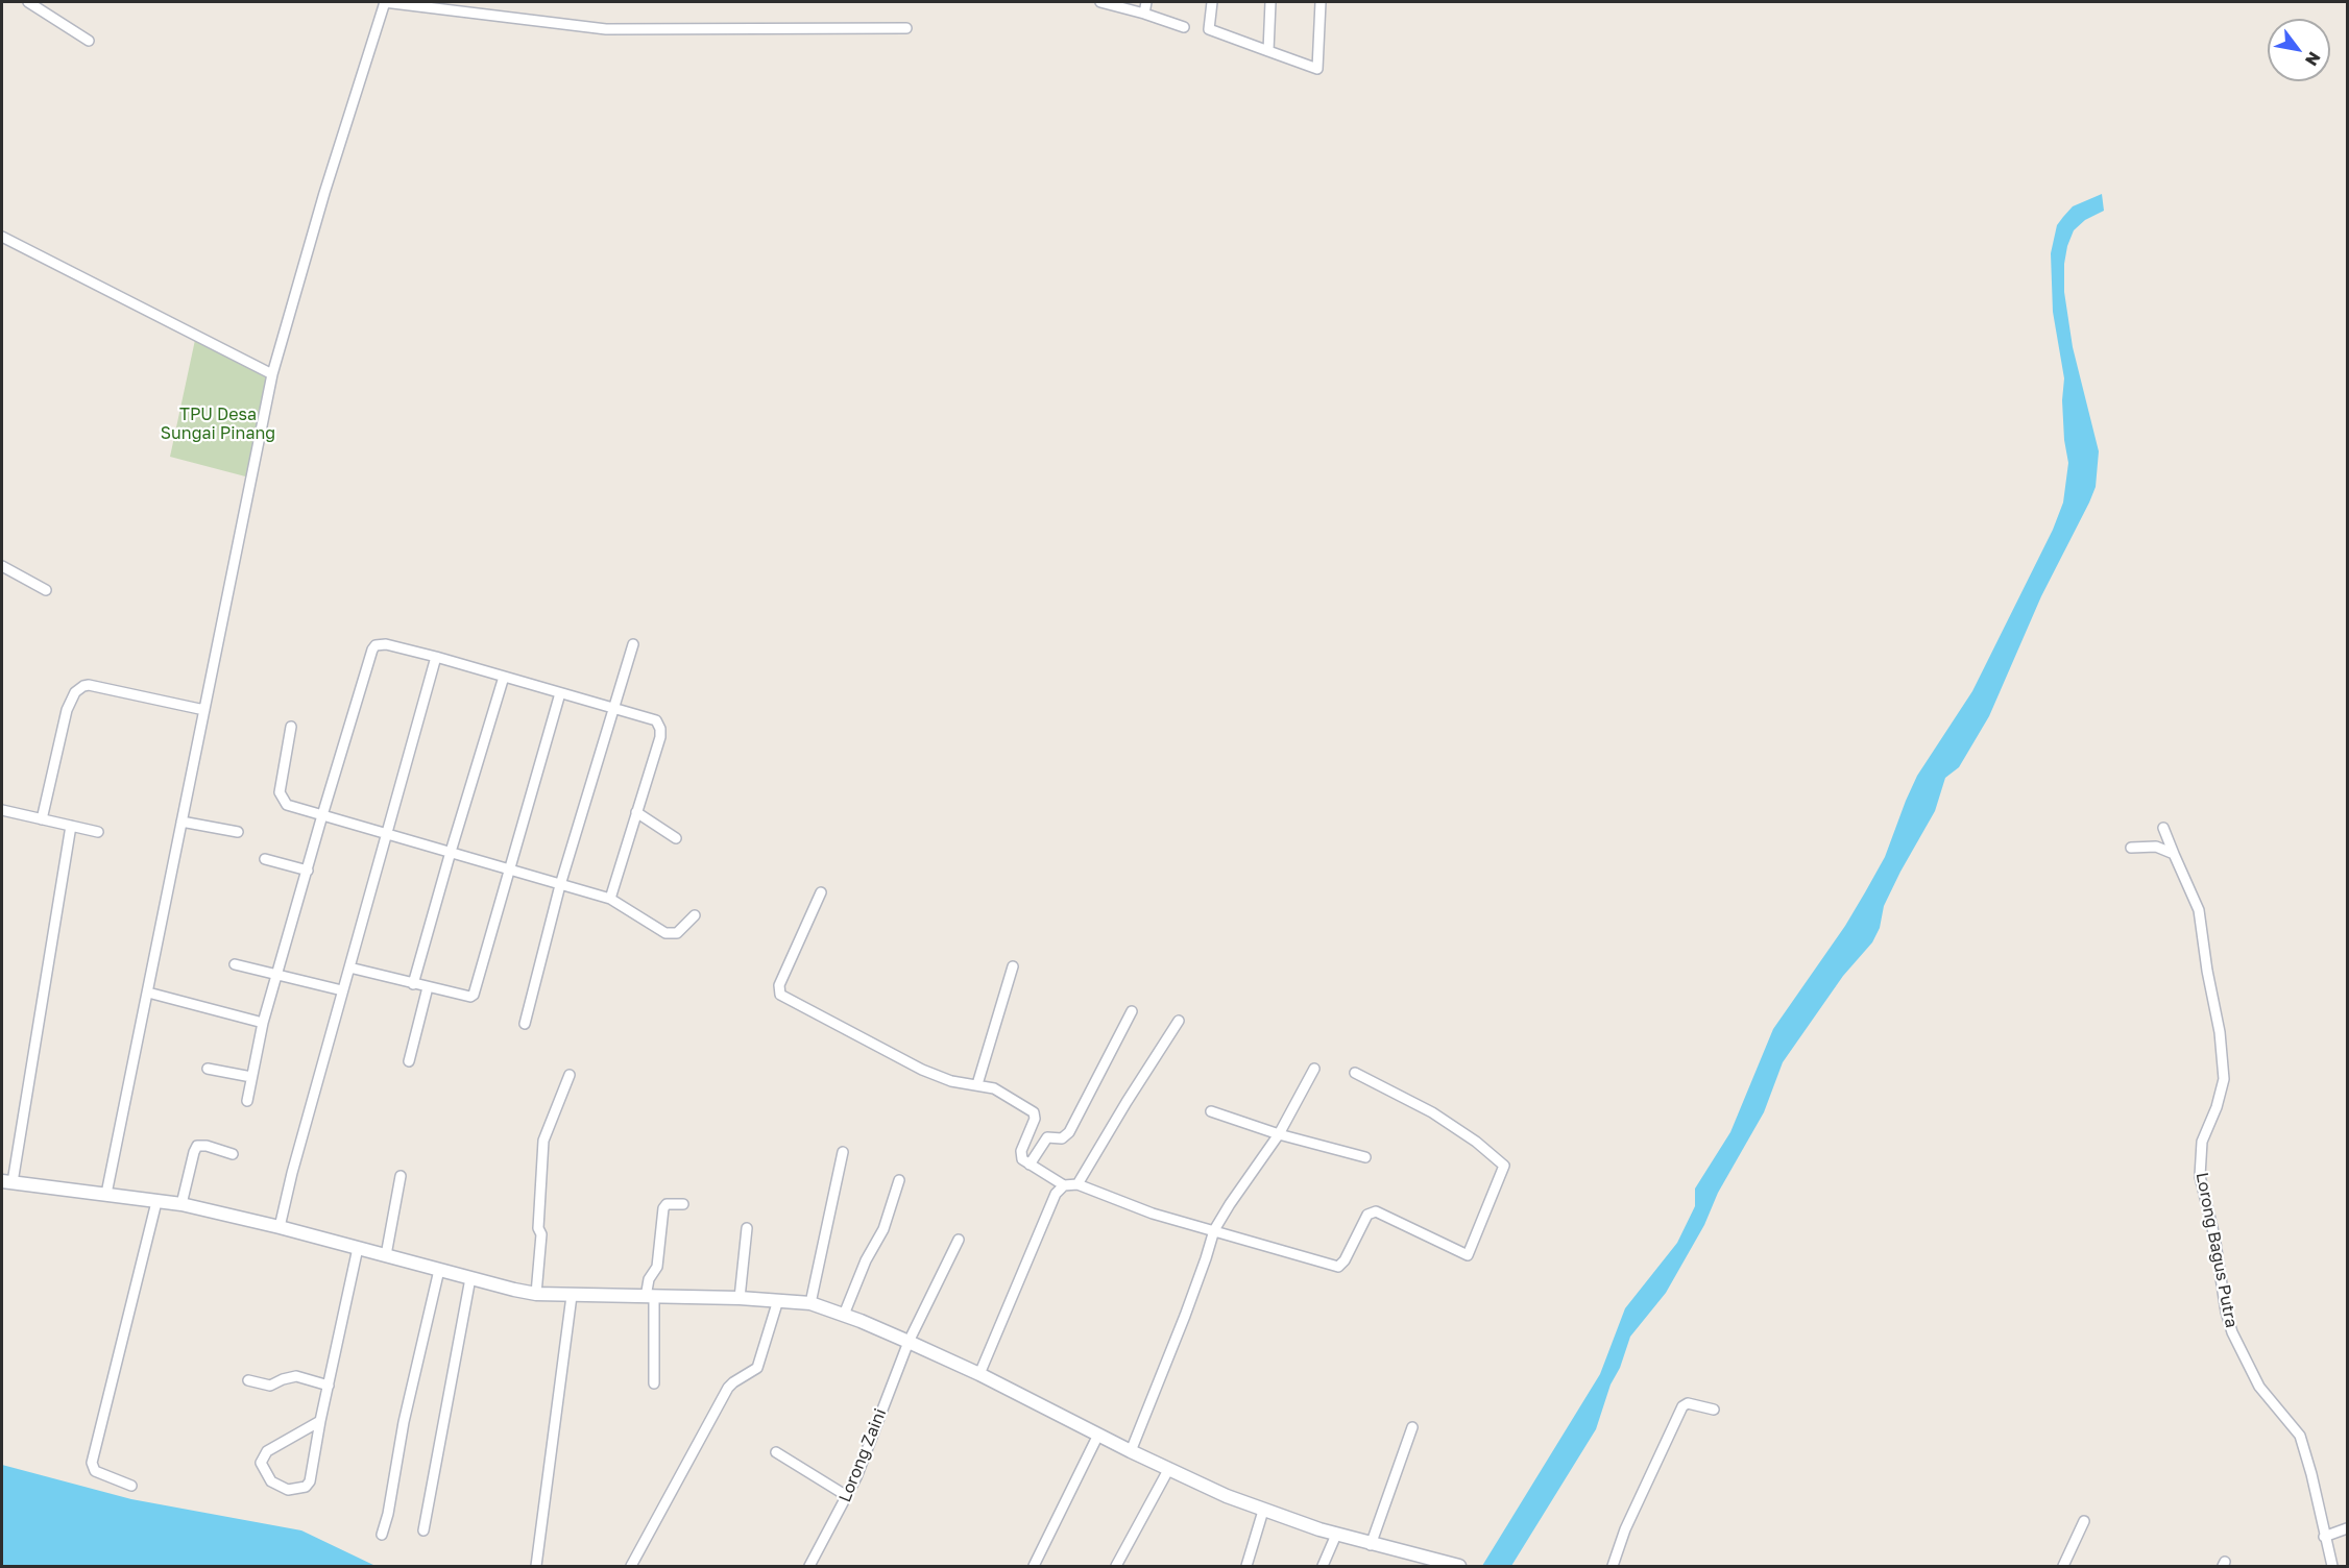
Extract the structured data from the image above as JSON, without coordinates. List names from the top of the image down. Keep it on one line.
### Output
{"streets":{"street":["Lorong Bagus Putra","Lorong Zaini"]},"parks":["TPU Desa Sungai Pinang"],"north":"bottom right"}
